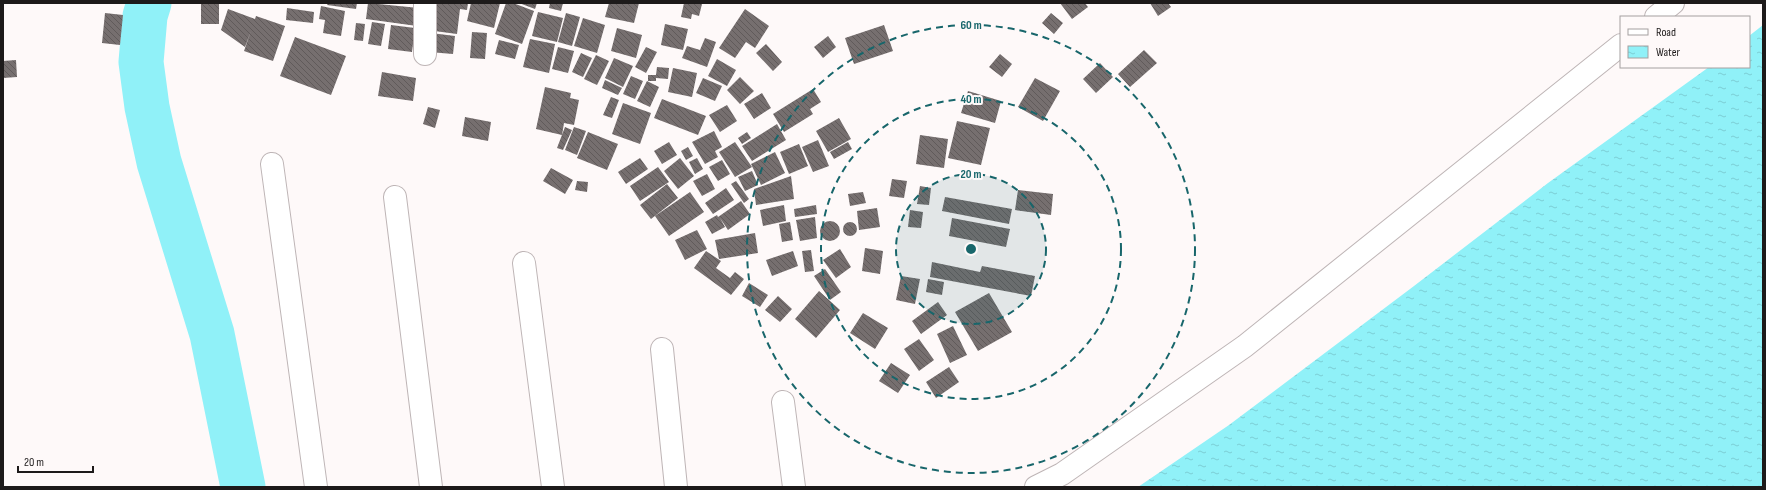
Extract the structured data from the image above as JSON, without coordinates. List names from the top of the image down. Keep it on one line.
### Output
{"legend":["Road","Water"],"scale_bar":"20 m","rings":["60 m","40 m","20 m"]}
